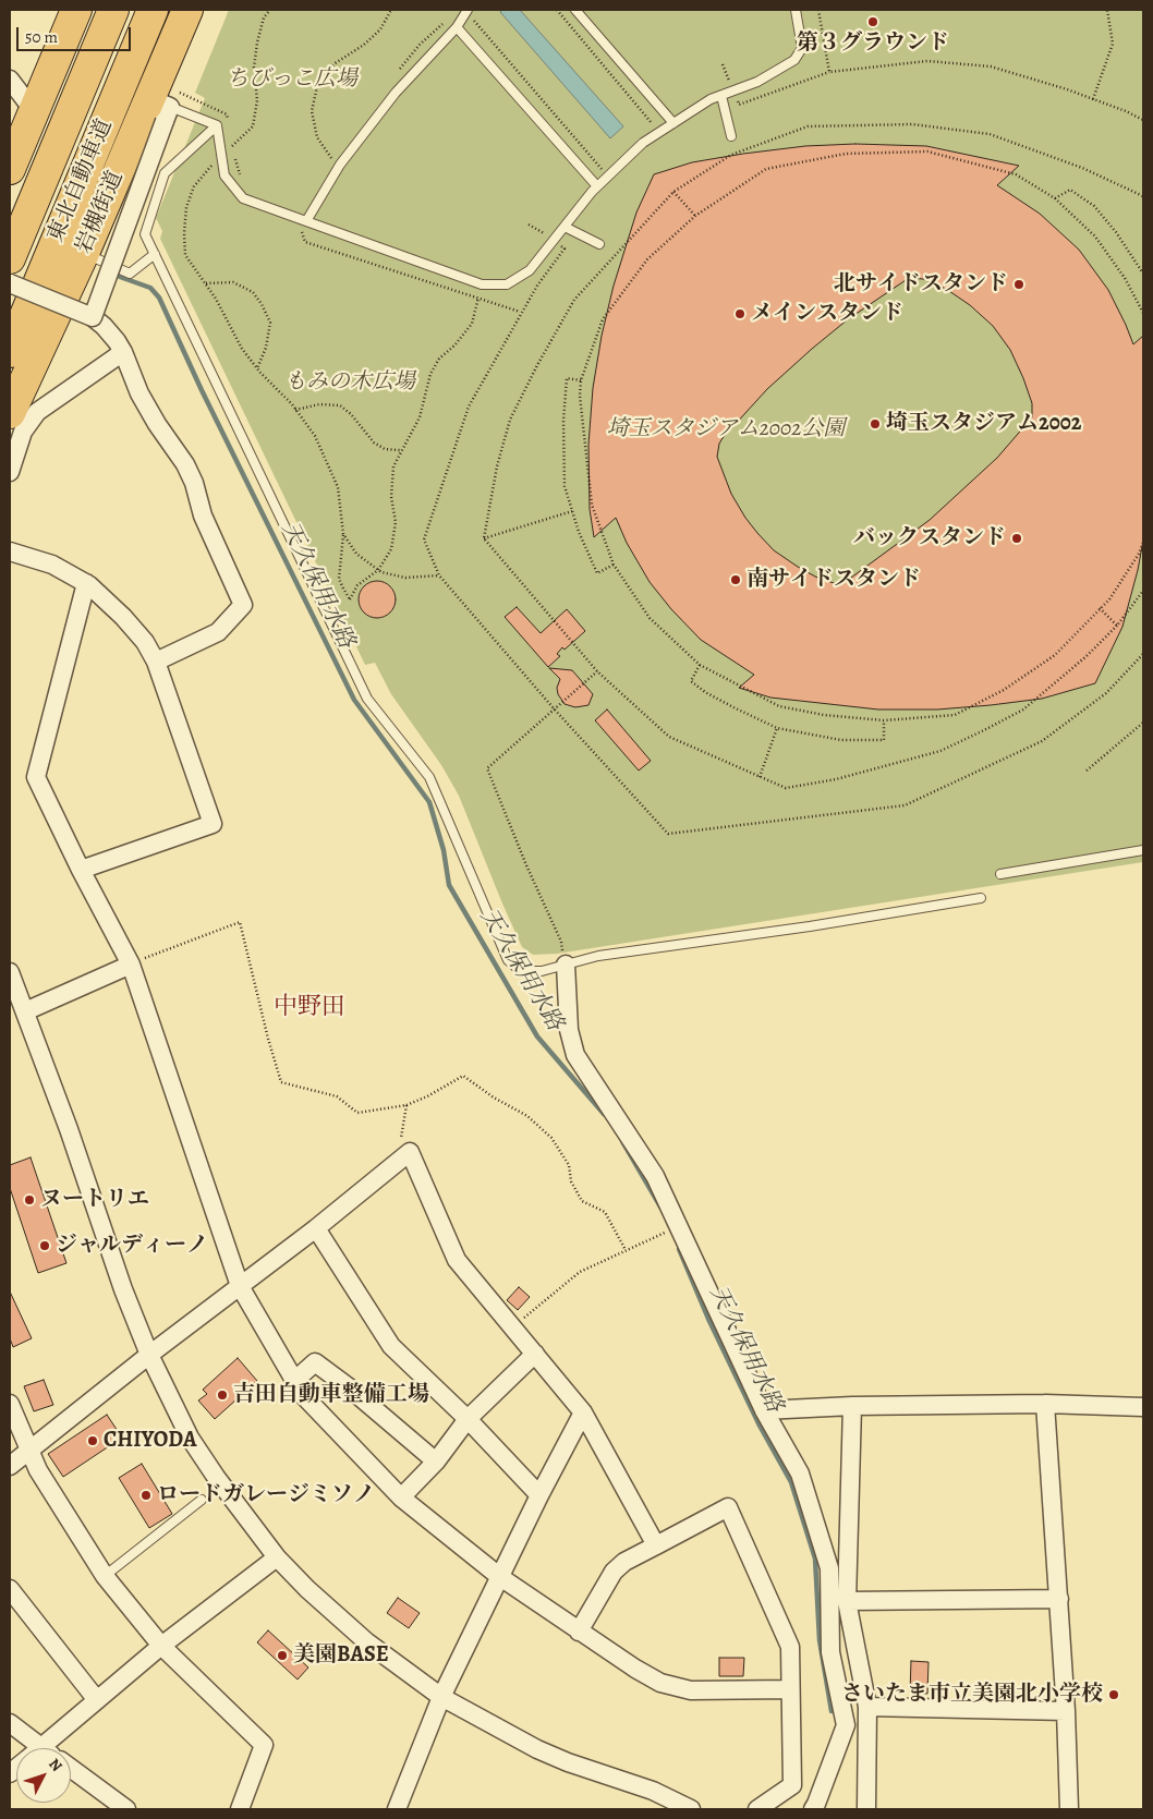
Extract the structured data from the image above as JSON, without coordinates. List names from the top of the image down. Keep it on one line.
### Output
{"streets":{"highway":["東北自動車道","岩槻街道"]},"districts":["中野田"],"water":["天久保用水路"],"parks":["ちびっこ広場","もみの木広場","埼玉スタジアム2002公園"],"places":["第３グラウンド","北サイドスタンド","メインスタンド","埼玉スタジアム2002","バックスタンド","南サイドスタンド","ヌートリエ","ジャルディーノ","吉田自動車整備工場","CHIYODA","ロードガレージミソノ","美園BASE","さいたま市立美園北小学校"],"scale_bar":"50 m","north":"top right"}
